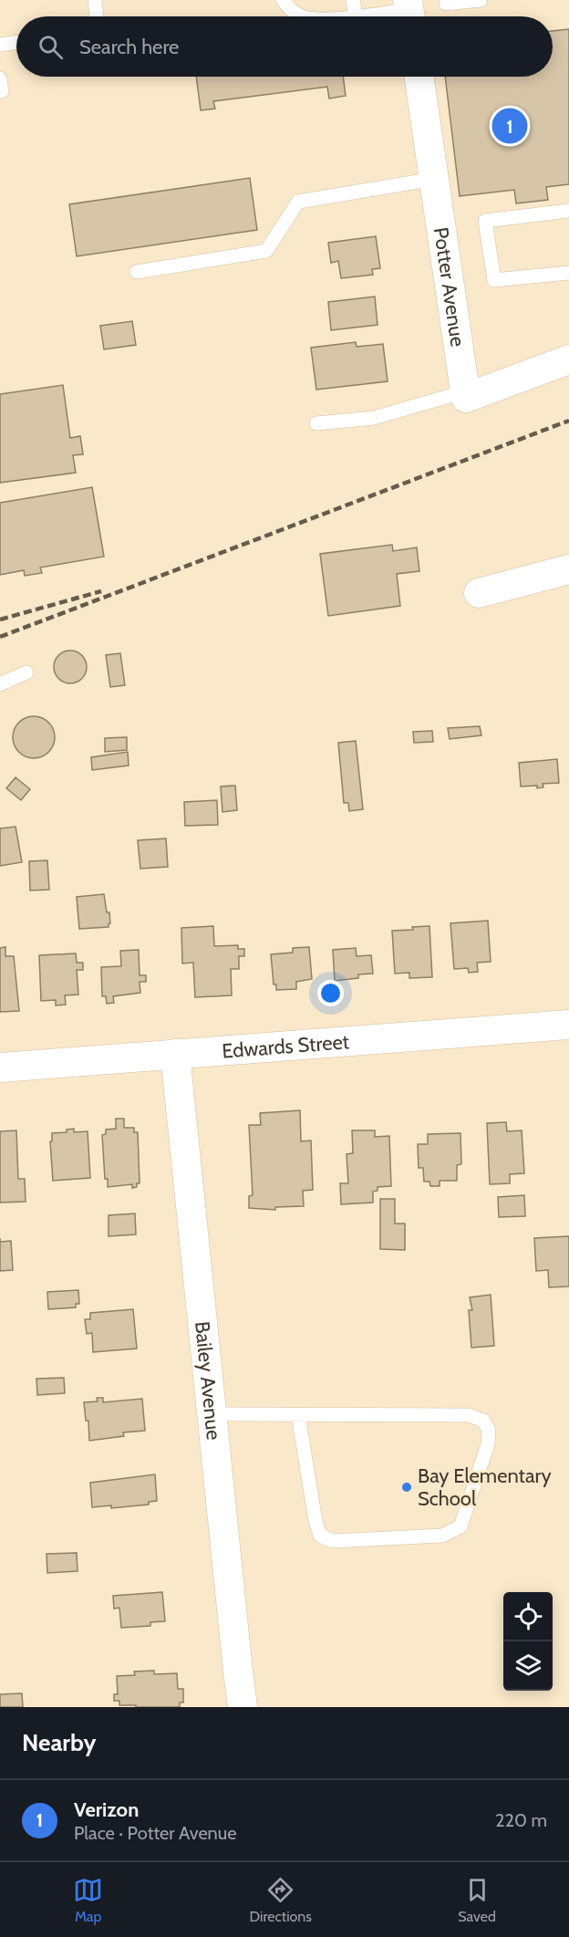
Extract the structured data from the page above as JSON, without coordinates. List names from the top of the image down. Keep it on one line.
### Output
{"streets":{"street":["Potter Avenue","Edwards Street","Bailey Avenue"]},"crossings":[["Edwards Street","Bailey Avenue"]],"places":["Bay Elementary School"],"page":{"search":"Search here","pins":"1","heading":"Nearby","list":[{"mark":"1","name":"Verizon","note":"Place · Potter Avenue","value":"220 m"}],"nav":["Map","Directions","Saved"]}}
